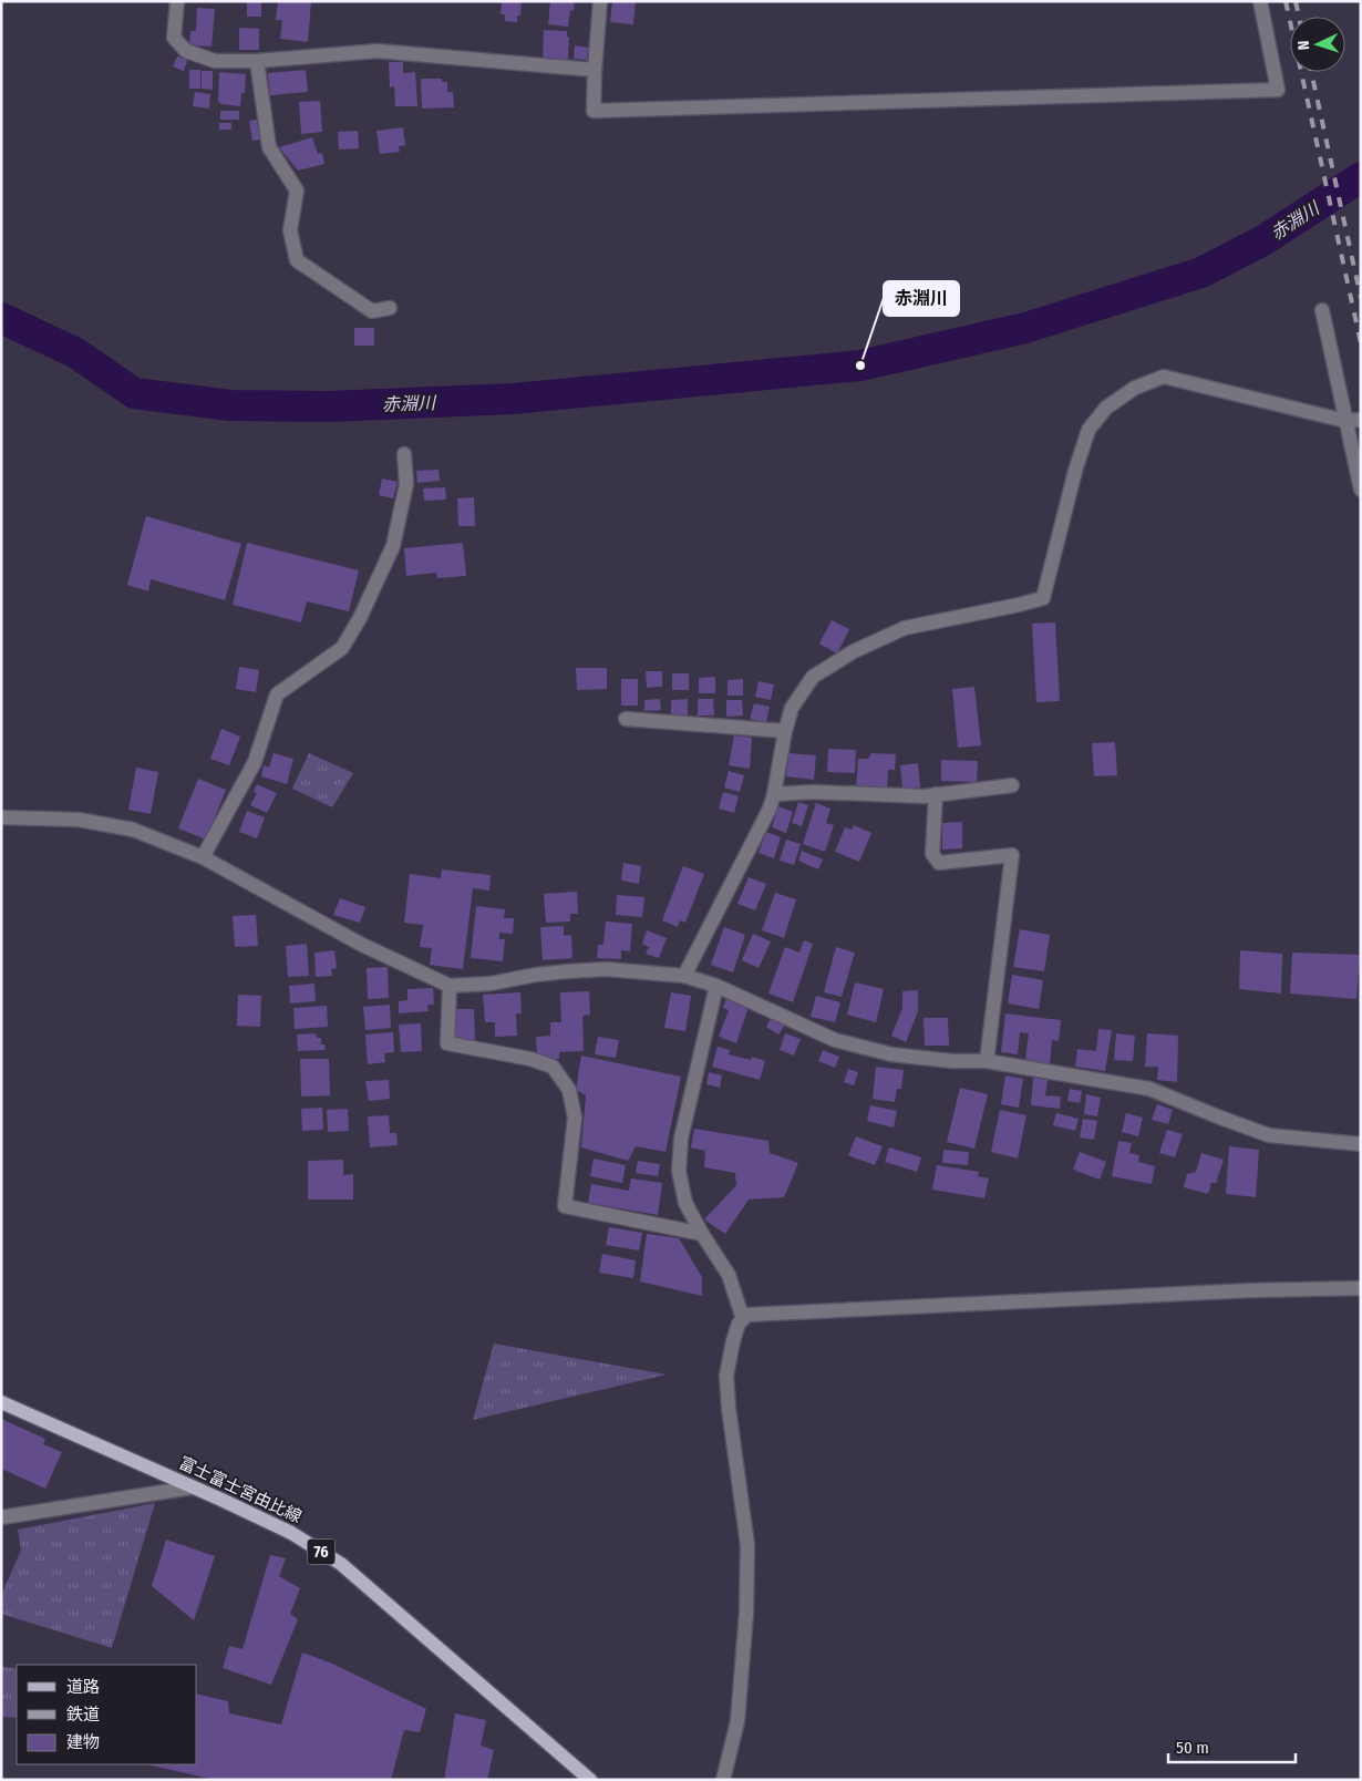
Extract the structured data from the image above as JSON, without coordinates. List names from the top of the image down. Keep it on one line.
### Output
{"streets":{"main road":["富士富士宮由比線","76"]},"water":["赤淵川"],"places":["赤淵川"],"legend":["道路","鉄道","建物"],"scale_bar":"50 m","north":"left"}
